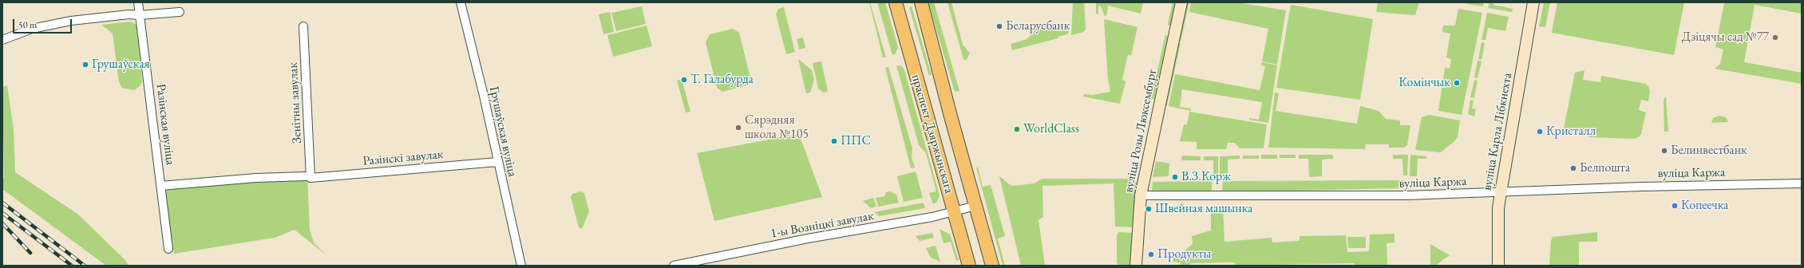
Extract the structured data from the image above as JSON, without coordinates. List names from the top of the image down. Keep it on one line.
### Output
{"streets":{"main road":["праспект Дзяржынскага"],"street":["Зенітны завулак","Разінская вуліца","вуліца Розы Люксембург","Грушаўская вуліца","вуліца Карла Лібкнехта","Разінскі завулак","вуліца Каржа","1-ы Возніцкі завулак"]},"crossings":[["Зенітны завулак","Разінскі завулак"],["Разінская вуліца","Разінскі завулак"],["вуліца Розы Люксембург","вуліца Каржа"],["Грушаўская вуліца","Разінскі завулак"],["вуліца Карла Лібкнехта","вуліца Каржа"],["праспект Дзяржынскага","1-ы Возніцкі завулак"]],"places":["Беларусбанк","Дзіцячы сад №77","Грушаўская","Т. Галабурда","Комінчык","Сярэдняя школа №105","WorldClass","Кристалл","ППС","Белинвестбанк","Белпошта","В.З.Корж","Копеечка","Швейная машынка","Продукты"],"scale_bar":"50 m"}
